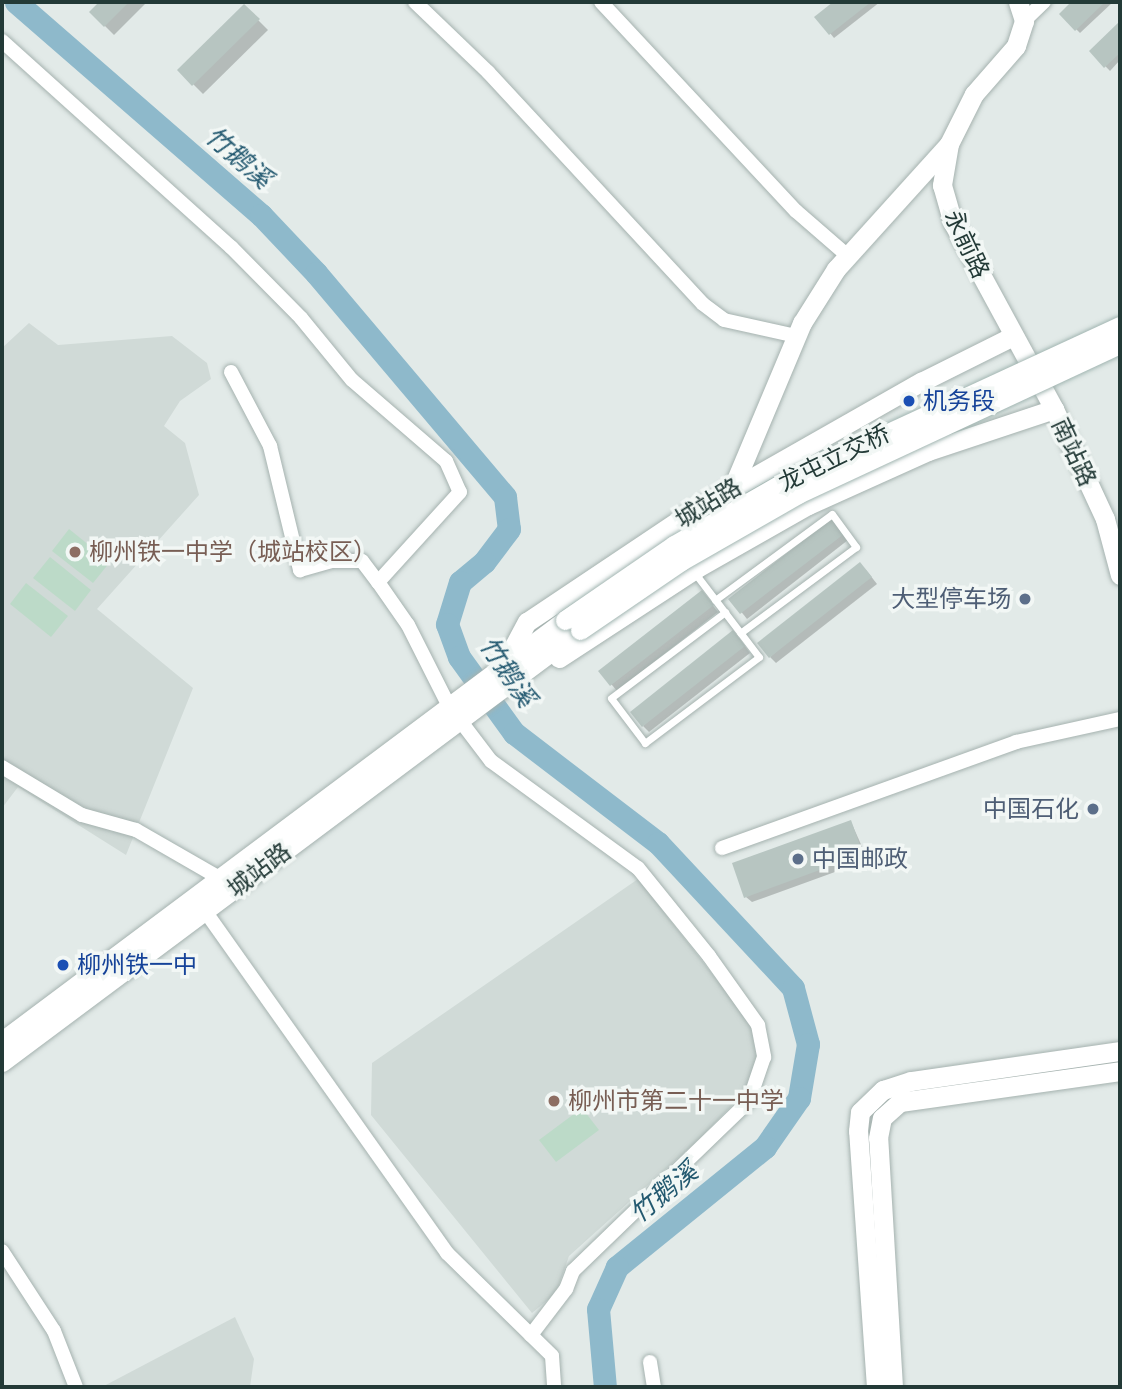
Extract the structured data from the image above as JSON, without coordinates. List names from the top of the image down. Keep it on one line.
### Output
{"streets":{"main road":["永前路","南站路","龙屯立交桥","城站路"]},"crossings":[["永前路","南站路"],["永前路","城站路"],["南站路","城站路"],["龙屯立交桥","城站路"]],"water":["竹鹅溪"],"places":["机务段","柳州铁一中学（城站校区）","大型停车场","中国石化","中国邮政","柳州铁一中","柳州市第二十一中学"]}
